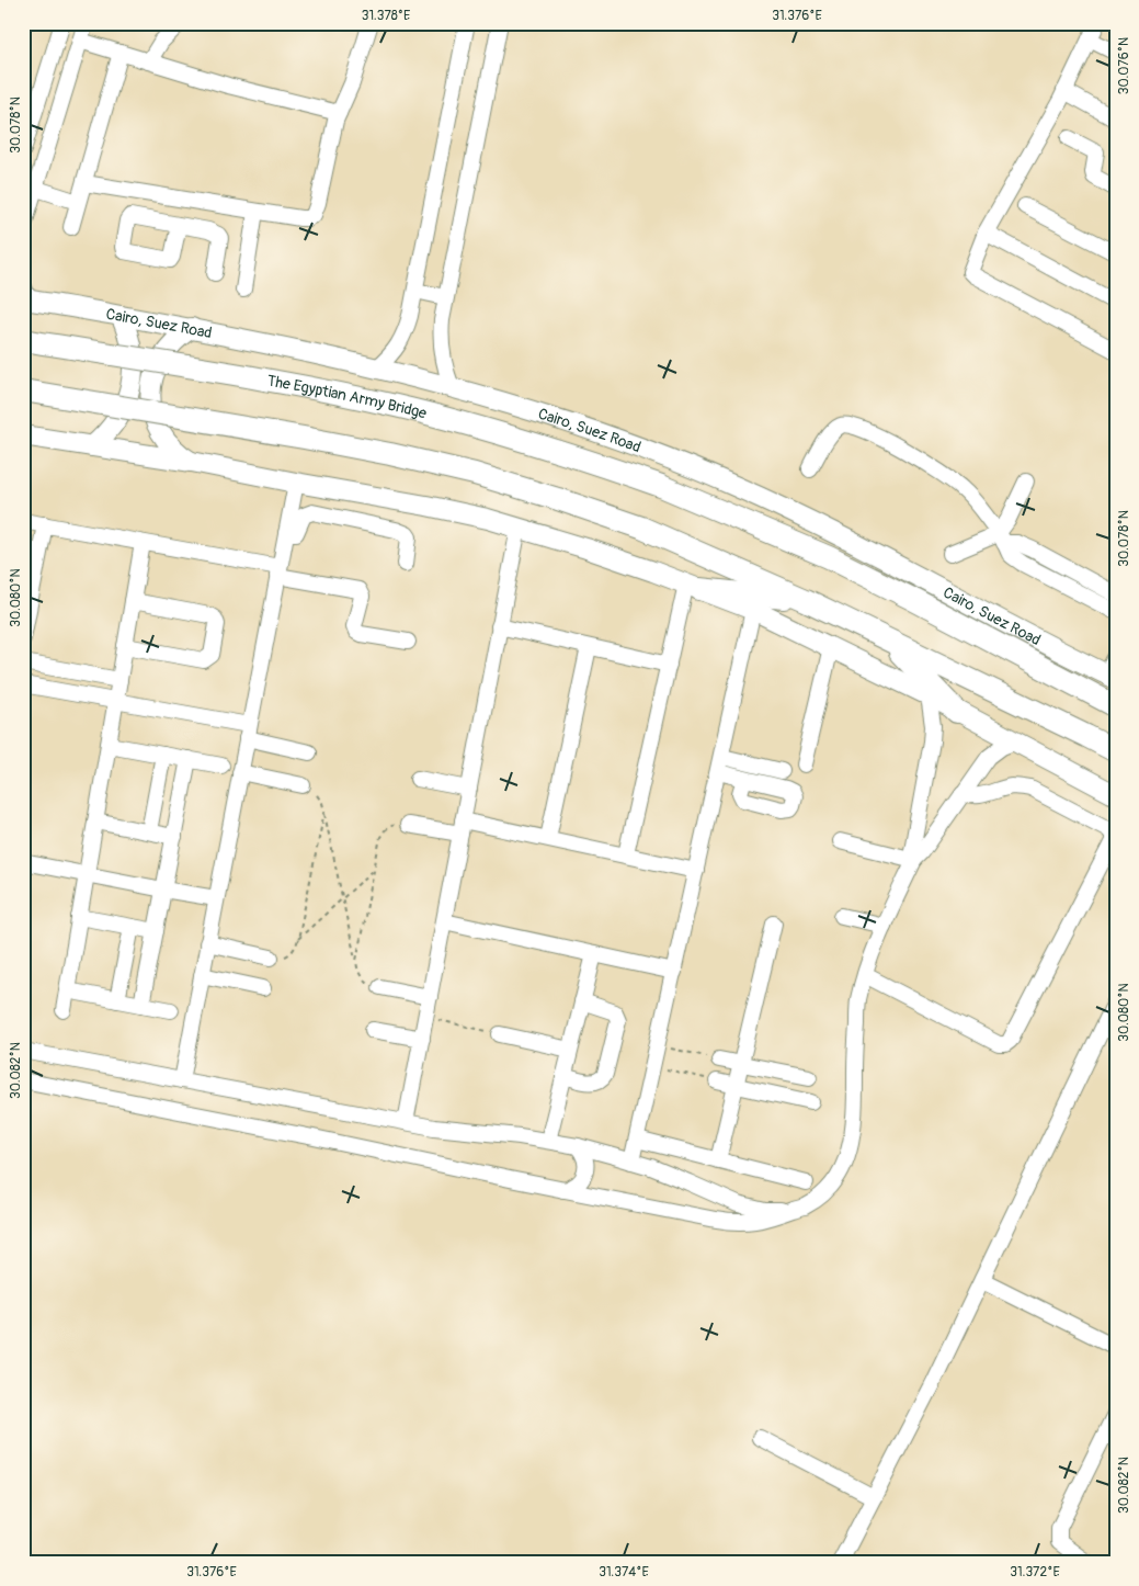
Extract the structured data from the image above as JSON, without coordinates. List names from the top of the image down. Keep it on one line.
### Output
{"streets":{"highway":["Cairo, Suez Road","The Egyptian Army Bridge"]},"crossings":[["Cairo, Suez Road","The Egyptian Army Bridge"]],"coordinates":["31.378°E","31.376°E","30.076°N","30.078°N","30.080°N","30.082°N","31.374°E","31.372°E"]}
